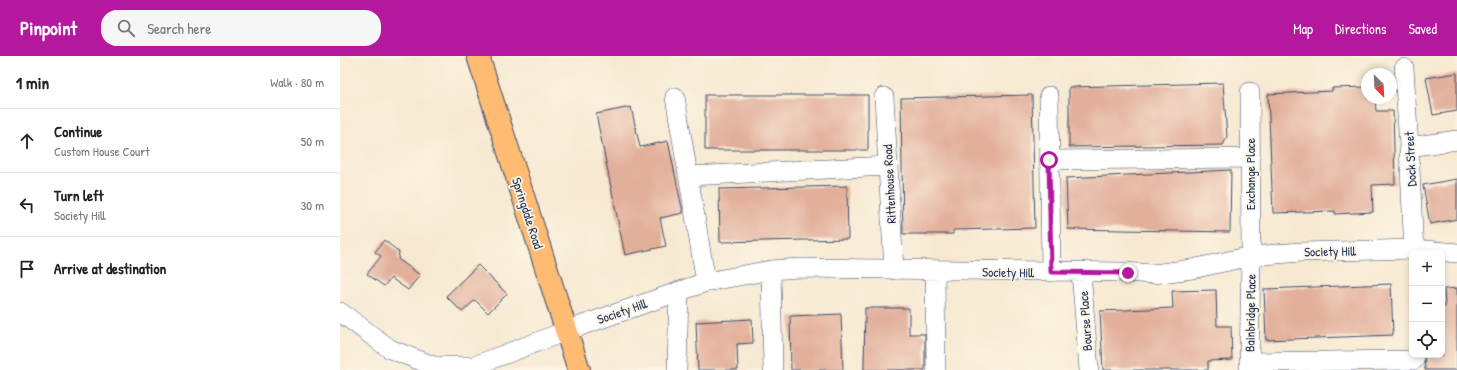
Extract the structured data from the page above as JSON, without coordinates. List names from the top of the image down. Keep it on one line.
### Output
{"streets":{"main road":["Springdale Road"],"street":["Dock Street","Exchange Place","Rittenhouse Road","Society Hill","Bainbridge Place","Bourse Place"]},"crossings":[["Exchange Place","Society Hill"],["Exchange Place","Bainbridge Place"],["Rittenhouse Road","Society Hill"],["Springdale Road","Society Hill"],["Society Hill","Bainbridge Place"],["Society Hill","Bourse Place"]],"north":"bottom right","page":{"header":"Pinpoint","search":"Search here","nav":["Map","Directions","Saved"],"heading":["1 min","Walk · 80 m"],"list":[["Continue","Custom House Court","50 m"],["Turn left","Society Hill","30 m"],"Arrive at destination"],"map_buttons":["+","−"]}}
